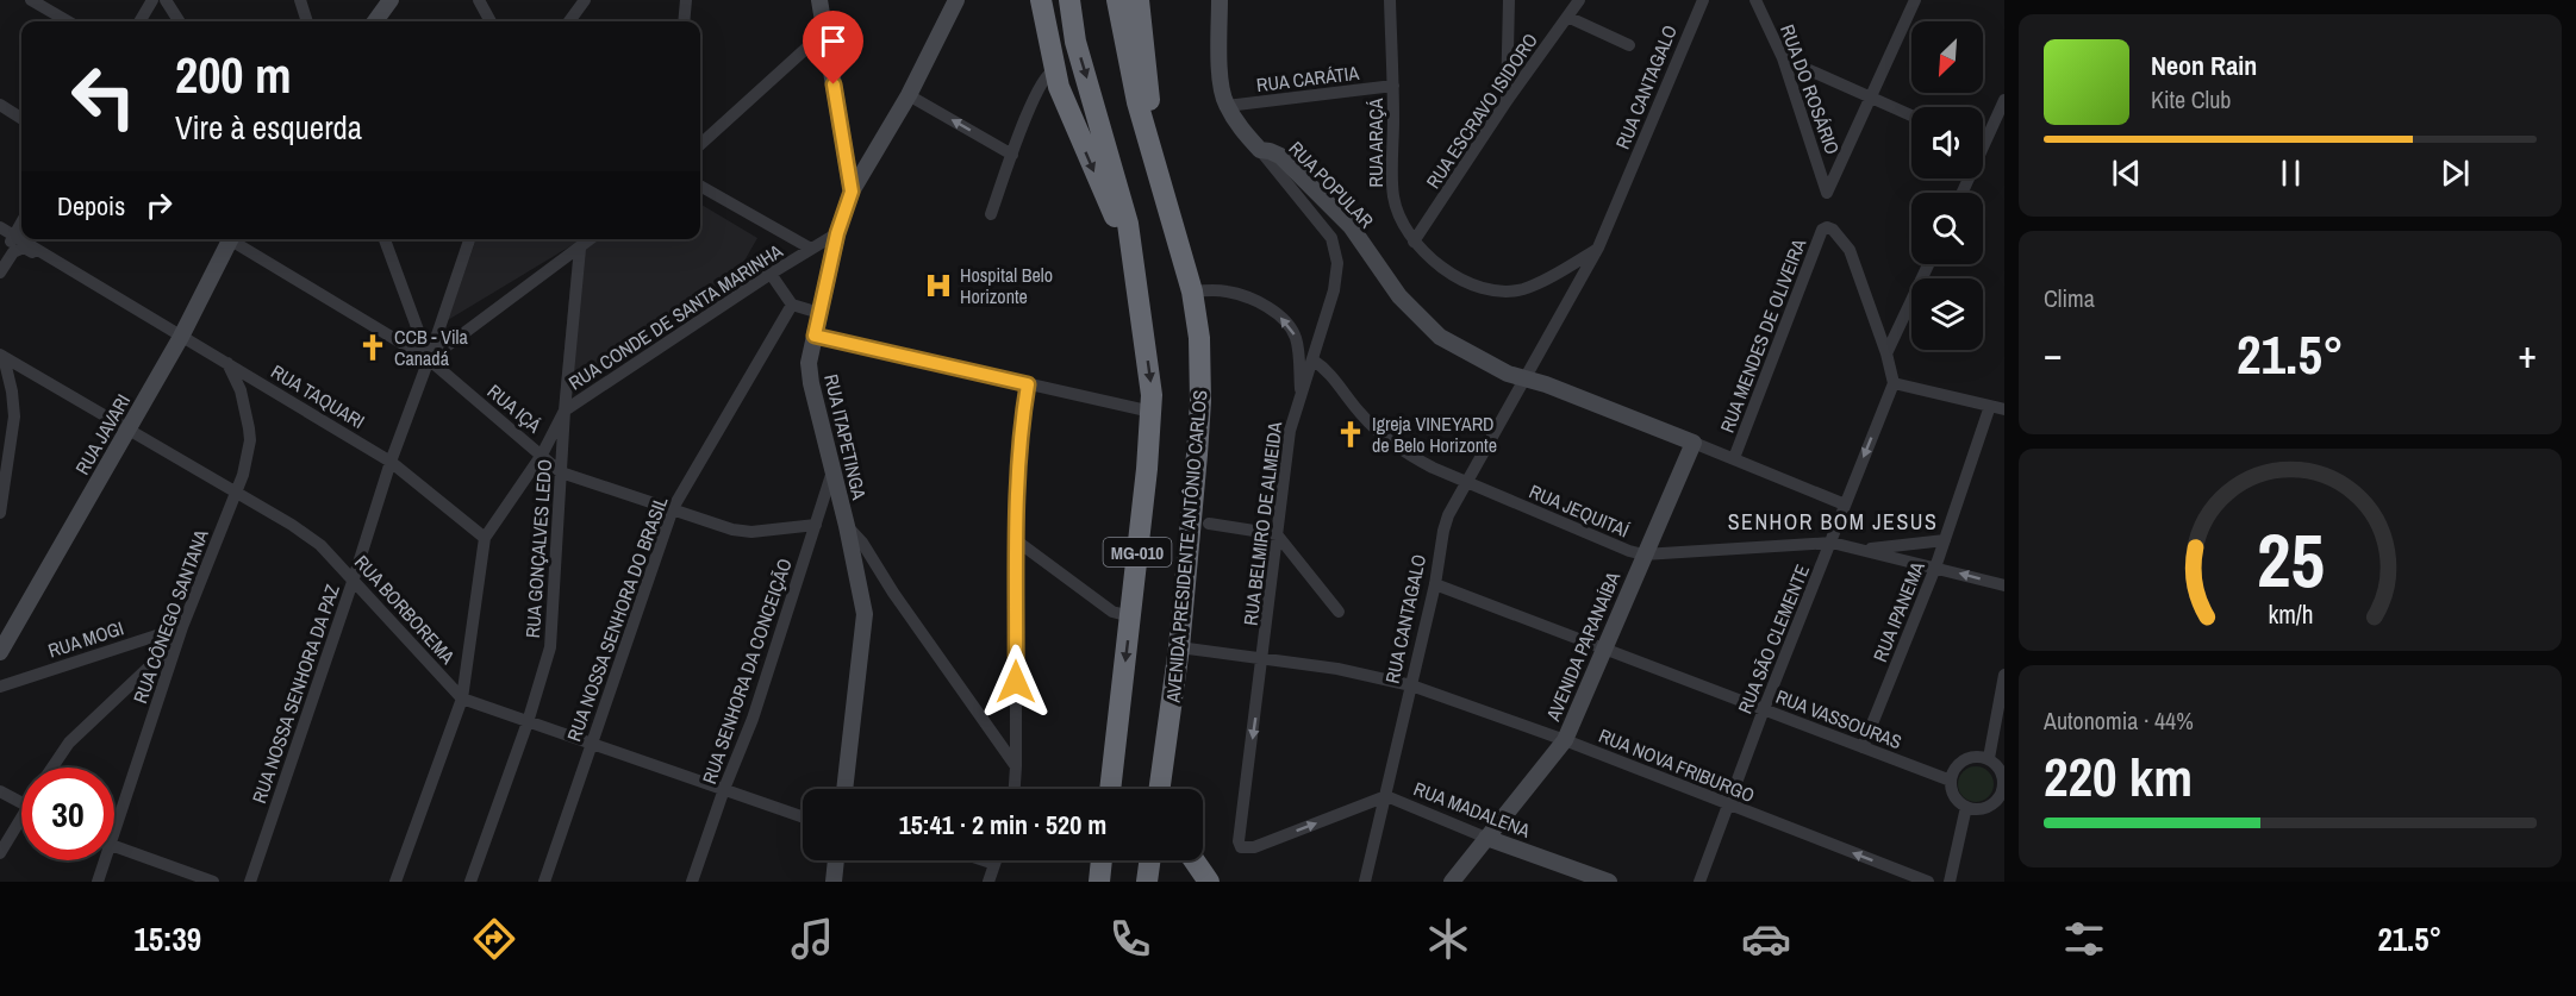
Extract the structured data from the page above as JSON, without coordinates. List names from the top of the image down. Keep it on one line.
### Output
{"streets":{"highway":["AVENIDA PRESIDENTE ANTÔNIO CARLOS","MG-010"],"street":["RUA CARÁTIA","RUA CANTAGALO","RUA DO ROSÁRIO","RUA ESCRAVO ISIDORO","RUA ARAÇÁ","RUA POPULAR","RUA CONDE DE SANTA MARINHA","RUA MENDES DE OLIVEIRA","RUA TAQUARI","RUA IÇÁ","RUA JAVARI","RUA ITAPETINGA","RUA JEQUITAÍ","RUA BELMIRO DE ALMEIDA","RUA GONÇALVES LEDO","RUA BORBOREMA","RUA IPANEMA","RUA CÔNEGO SANTANA","RUA NOSSA SENHORA DO BRASIL","RUA MOGI","RUA SÃO CLEMENTE","AVENIDA PARANAÍBA","RUA SENHORA DA CONCEIÇÃO","RUA NOSSA SENHORA DA PAZ","RUA VASSOURAS","RUA NOVA FRIBURGO","RUA MADALENA"]},"crossings":[["RUA CARÁTIA","RUA ARAÇÁ"],["RUA CARÁTIA","RUA POPULAR"],["RUA CANTAGALO","RUA ARAÇÁ"],["RUA CANTAGALO","RUA POPULAR"],["RUA CANTAGALO","RUA JEQUITAÍ"],["RUA CANTAGALO","RUA VASSOURAS"],["RUA CANTAGALO","RUA NOVA FRIBURGO"],["RUA CANTAGALO","RUA MADALENA"],["RUA ESCRAVO ISIDORO","RUA ARAÇÁ"],["RUA POPULAR","RUA BELMIRO DE ALMEIDA"],["RUA CONDE DE SANTA MARINHA","RUA TAQUARI"],["RUA CONDE DE SANTA MARINHA","RUA IÇÁ"],["RUA CONDE DE SANTA MARINHA","RUA ITAPETINGA"],["RUA CONDE DE SANTA MARINHA","RUA GONÇALVES LEDO"],["RUA CONDE DE SANTA MARINHA","RUA BORBOREMA"],["RUA TAQUARI","RUA JAVARI"],["RUA TAQUARI","RUA CÔNEGO SANTANA"],["RUA TAQUARI","RUA NOSSA SENHORA DA PAZ"],["RUA IÇÁ","RUA GONÇALVES LEDO"],["RUA IÇÁ","RUA NOSSA SENHORA DO BRASIL"],["RUA IÇÁ","RUA SENHORA DA CONCEIÇÃO"],["RUA IÇÁ","RUA NOSSA SENHORA DA PAZ"],["RUA JAVARI","RUA BORBOREMA"],["RUA ITAPETINGA","RUA SENHORA DA CONCEIÇÃO"],["RUA JEQUITAÍ","RUA BELMIRO DE ALMEIDA"],["RUA JEQUITAÍ","RUA IPANEMA"],["RUA JEQUITAÍ","RUA SÃO CLEMENTE"],["RUA JEQUITAÍ","AVENIDA PARANAÍBA"],["RUA BELMIRO DE ALMEIDA","RUA NOVA FRIBURGO"],["RUA BELMIRO DE ALMEIDA","RUA MADALENA"],["AVENIDA PRESIDENTE ANTÔNIO CARLOS","RUA NOVA FRIBURGO"],["RUA GONÇALVES LEDO","RUA BORBOREMA"],["RUA BORBOREMA","RUA CÔNEGO SANTANA"],["RUA BORBOREMA","RUA NOSSA SENHORA DO BRASIL"],["RUA BORBOREMA","RUA SENHORA DA CONCEIÇÃO"],["RUA BORBOREMA","RUA NOSSA SENHORA DA PAZ"],["RUA IPANEMA","RUA VASSOURAS"],["RUA CÔNEGO SANTANA","RUA MOGI"],["RUA SÃO CLEMENTE","RUA VASSOURAS"],["RUA SÃO CLEMENTE","RUA NOVA FRIBURGO"],["AVENIDA PARANAÍBA","RUA VASSOURAS"],["AVENIDA PARANAÍBA","RUA NOVA FRIBURGO"],["AVENIDA PARANAÍBA","RUA MADALENA"]],"one_way":["RUA MADALENA"],"districts":["SENHOR BOM JESUS"],"places":{"hospital":["Hospital Belo Horizonte"],"church":["CCB - Vila Canadá","Igreja VINEYARD de Belo Horizonte"]},"north":"bottom left","page":{"turn":["200 m","Vire à esquerda"],"song":["Neon Rain","Kite Club"],"then":"Depois","tile":["Clima",["Autonomia · 44%","220 km"]],"heat":["−","21.5°","+"],"limit":"30","trip":"15:41 · 2 min · 520 m","tabs":["15:39","21.5°"],"gauge":["25","km/h"]}}
